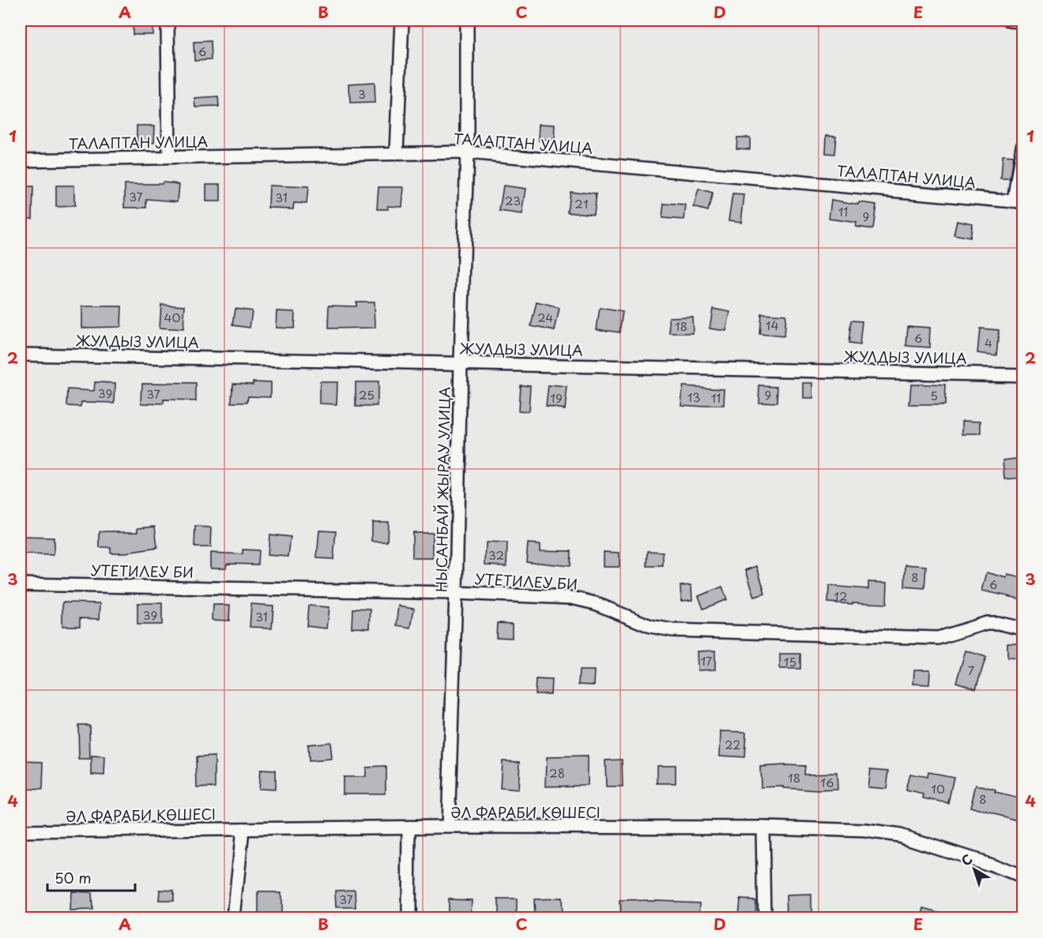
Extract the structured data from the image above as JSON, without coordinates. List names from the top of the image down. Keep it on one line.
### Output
{"streets":{"street":["ТАЛАПТАН УЛИЦА","ЖУЛДЫЗ УЛИЦА","НЫСАНБАЙ ЖЫРАУ УЛИЦА","УТЕТИЛЕУ БИ","ӘЛ ФАРАБИ КӨШЕСІ"]},"crossings":[["ТАЛАПТАН УЛИЦА","НЫСАНБАЙ ЖЫРАУ УЛИЦА"],["ЖУЛДЫЗ УЛИЦА","НЫСАНБАЙ ЖЫРАУ УЛИЦА"],["НЫСАНБАЙ ЖЫРАУ УЛИЦА","УТЕТИЛЕУ БИ"],["НЫСАНБАЙ ЖЫРАУ УЛИЦА","ӘЛ ФАРАБИ КӨШЕСІ"]],"house_numbers":["6","3","37","31","23","21","11","9","40","24","14","18","6","4","39","37","25","9","5","13","19","11","32","8","6","12","39","31","17","15","7","22","28","18","16","10","8","37"],"scale_bar":"50 m","north":"top left","grid":{"columns":["A","B","C","D","E"],"rows":["1","2","3","4"]}}
